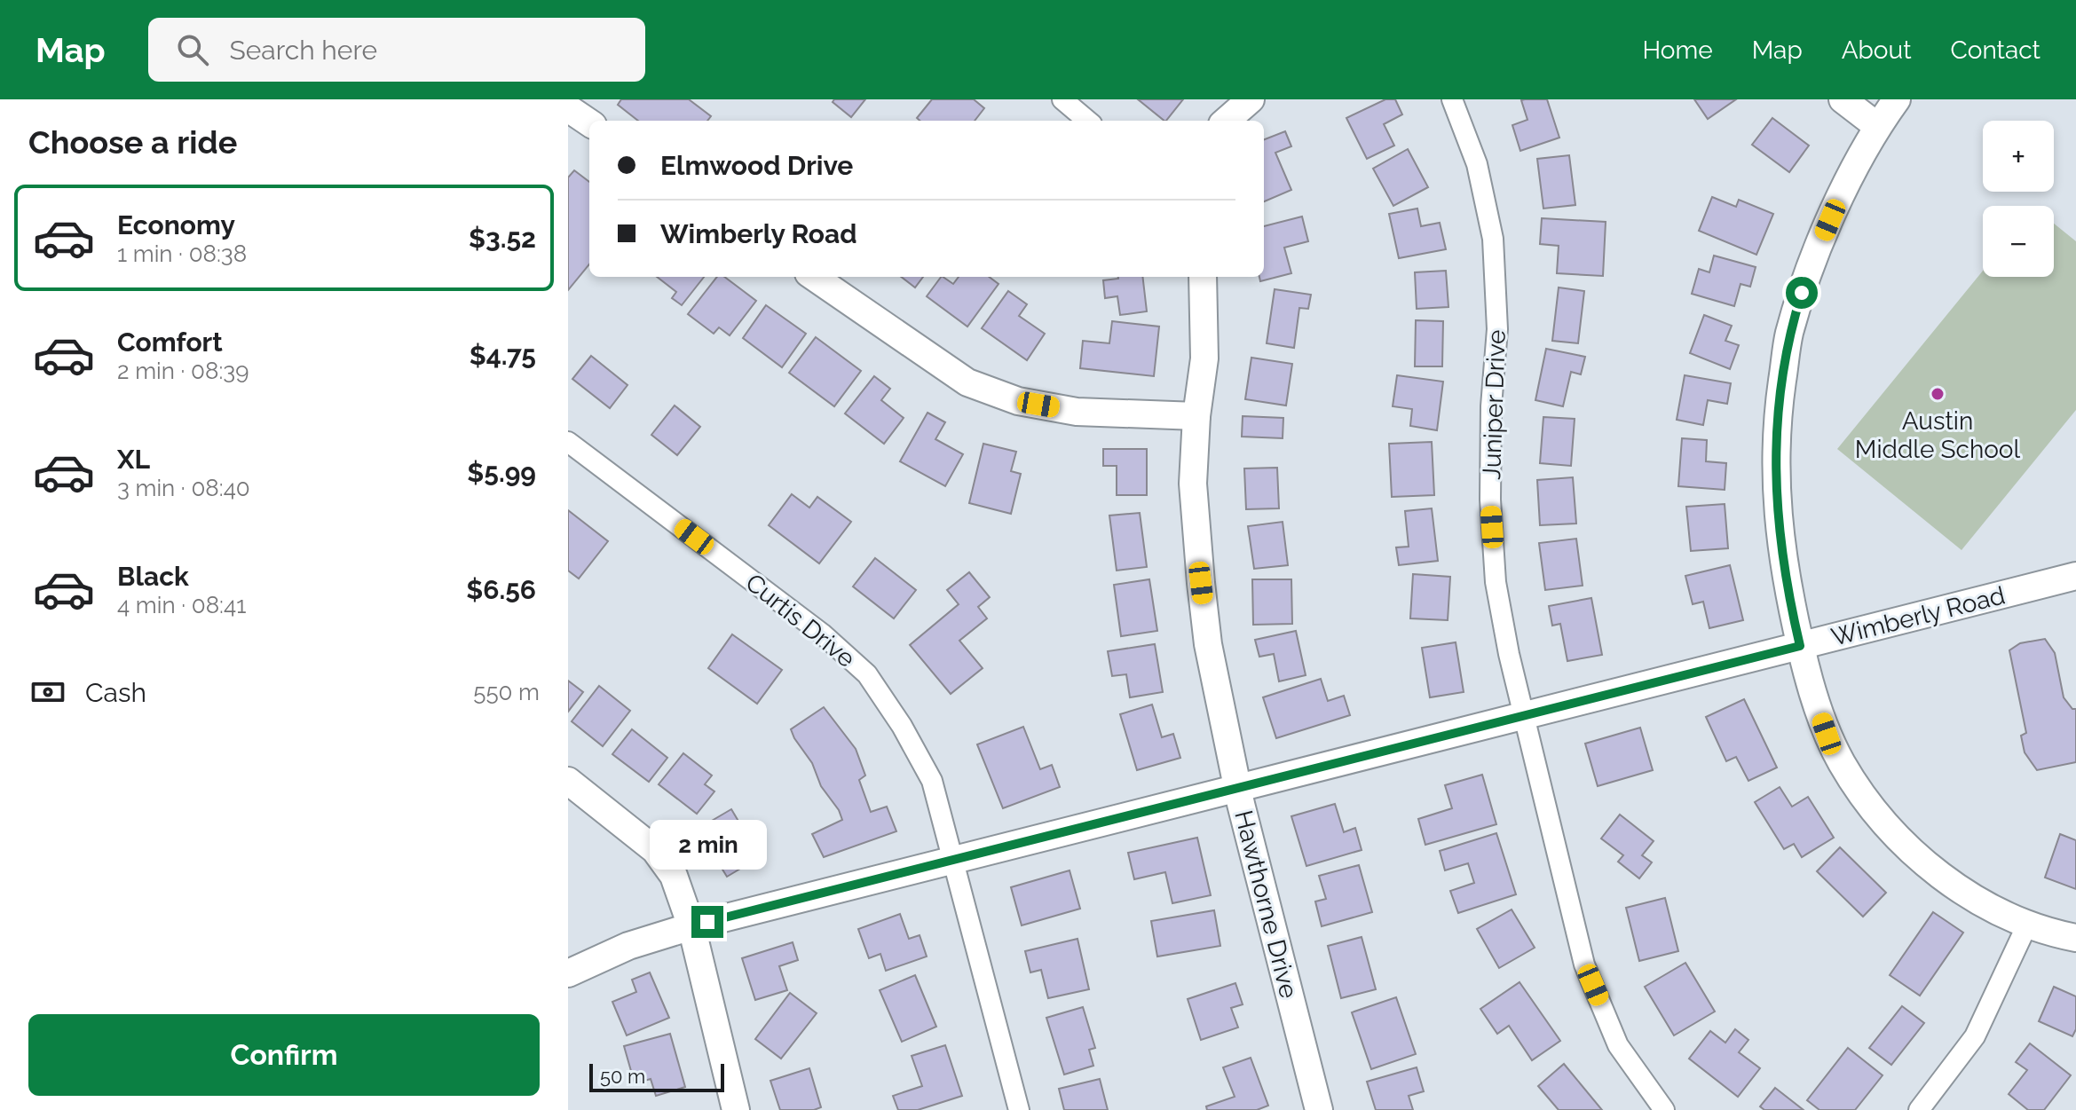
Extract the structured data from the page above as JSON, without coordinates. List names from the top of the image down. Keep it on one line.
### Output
{"streets":{"main road":["Wimberly Road","Hawthorne Drive"],"street":["Juniper Drive","Curtis Drive"]},"crossings":[["Juniper Drive","Wimberly Road"],["Wimberly Road","Curtis Drive"],["Wimberly Road","Hawthorne Drive"]],"places":["Austin Middle School"],"scale_bar":"50 m","page":{"header":"Map","search":"Search here","nav":["Home","Map","About","Contact"],"heading":"Choose a ride","map_buttons":["+","−"],"banner":["Elmwood Drive","Wimberly Road"],"list":[{"name":"Economy","note":"1 min · 08:38","value":"$3.52"},{"name":"Comfort","note":"2 min · 08:39","value":"$4.75"},{"name":"XL","note":"3 min · 08:40","value":"$5.99"},{"name":"Black","note":"4 min · 08:41","value":"$6.56"}],"pay":["Cash","550 m"],"bubble":"2 min","buttons":"Confirm","scale":"50 m"}}
